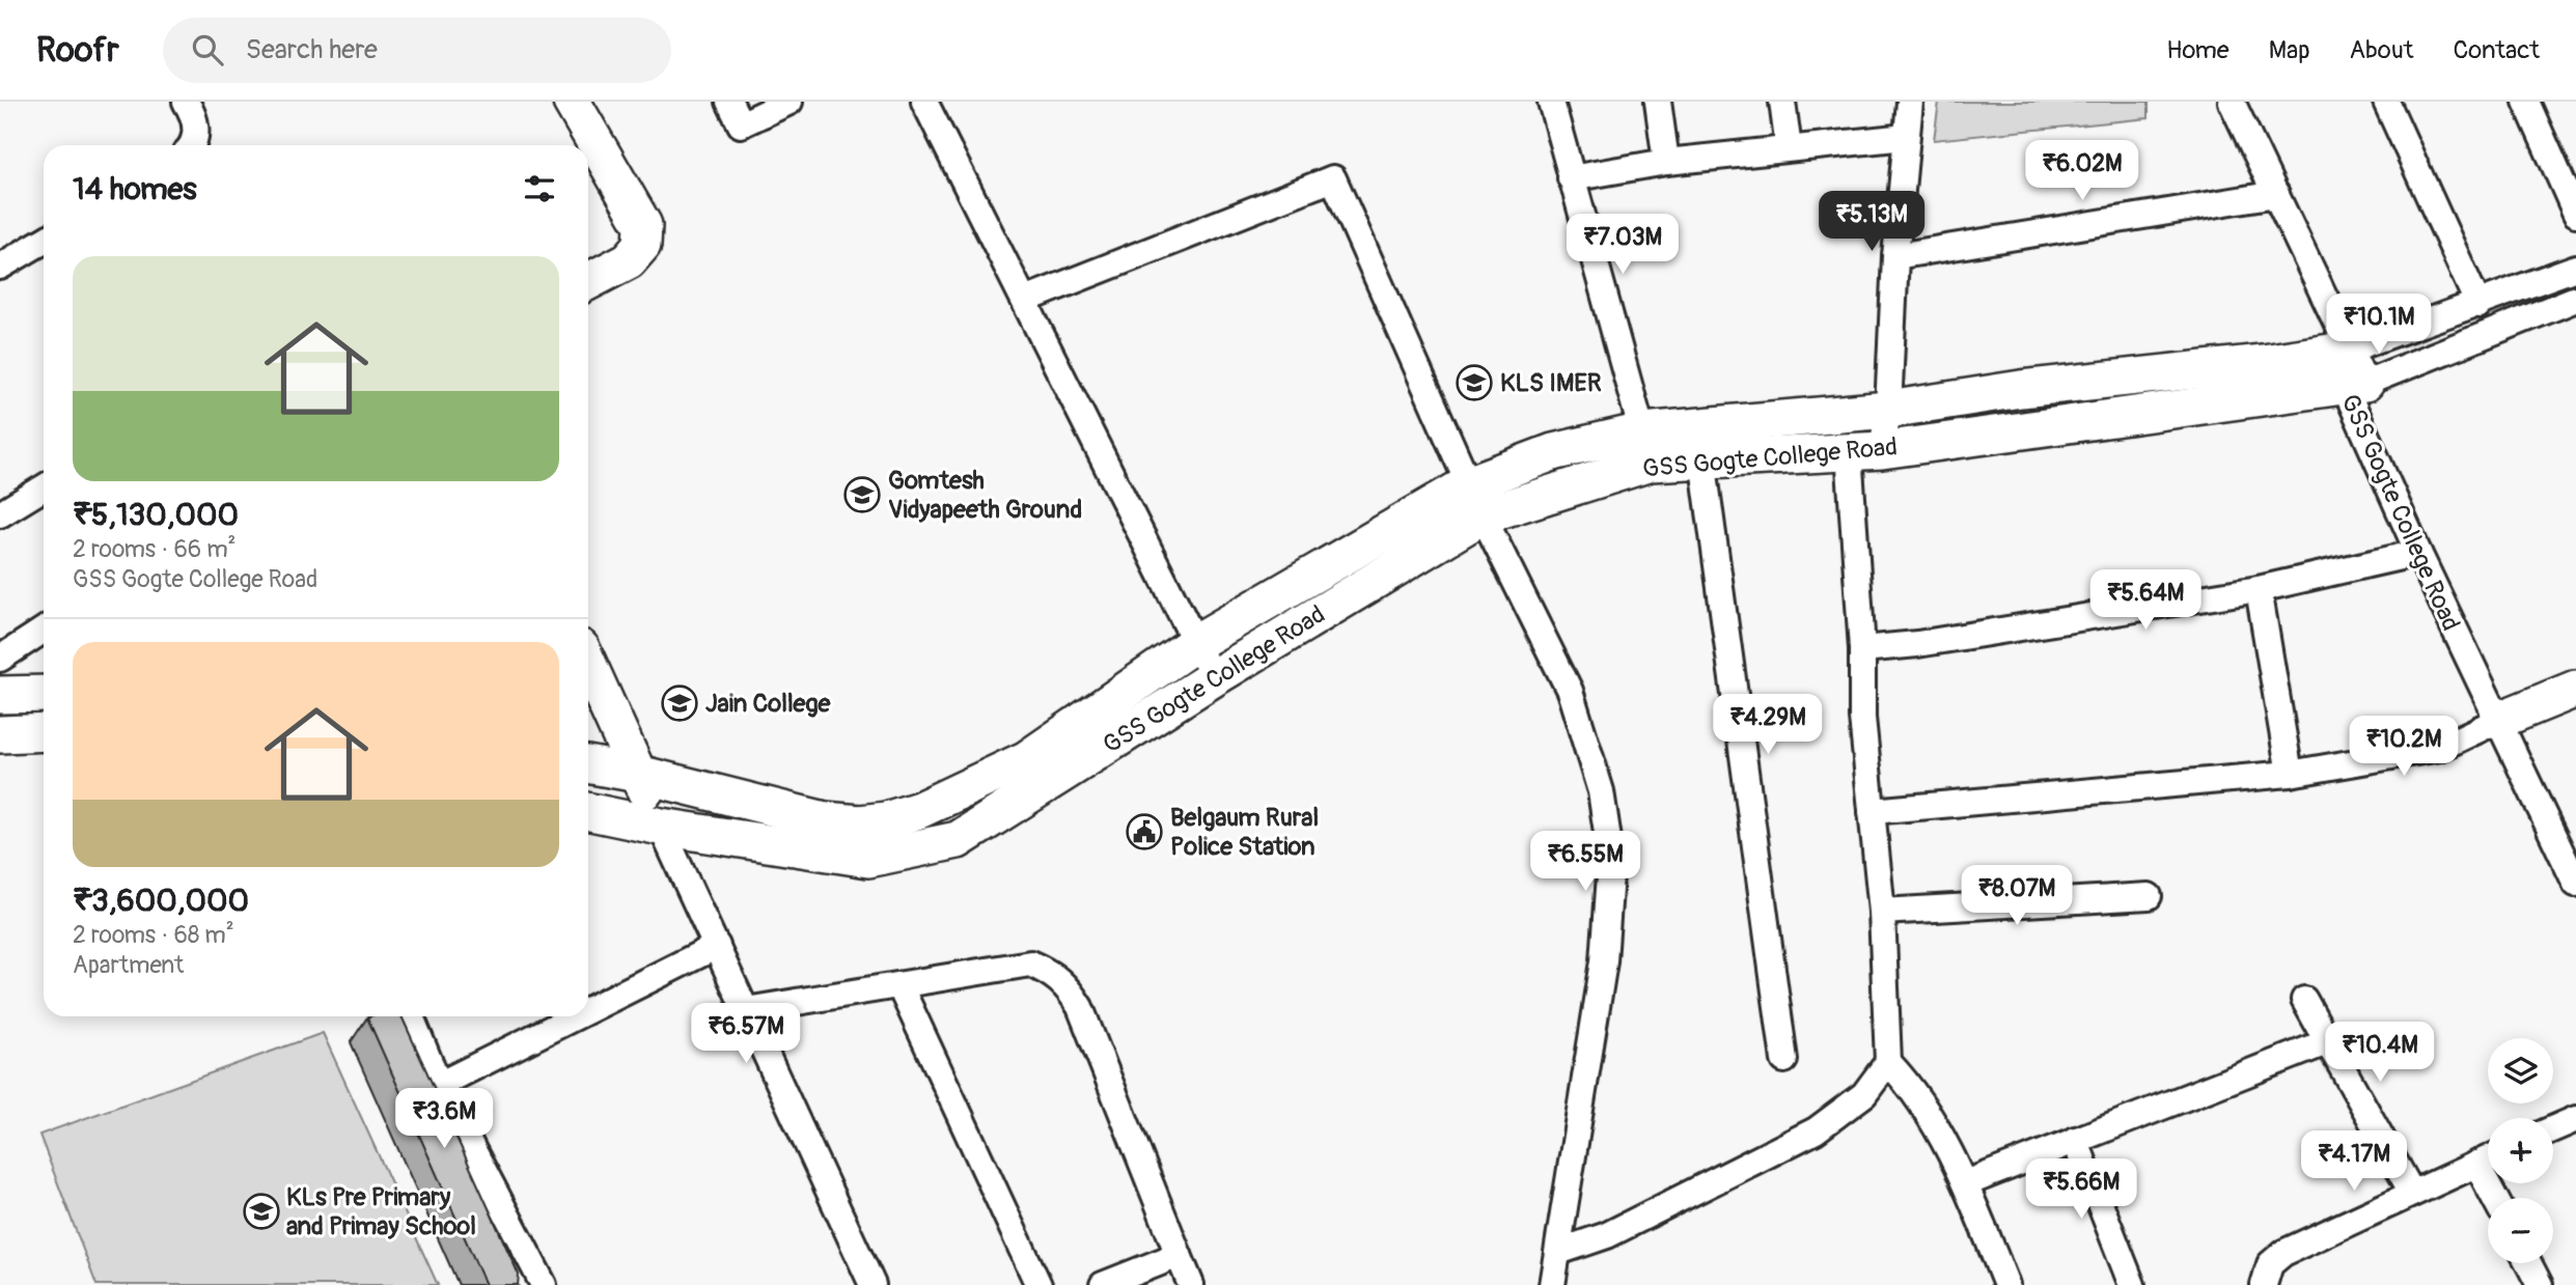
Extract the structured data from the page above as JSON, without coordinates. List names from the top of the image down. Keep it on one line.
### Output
{"streets":{"main road":["GSS Gogte College Road"]},"places":{"school or university":["KLS IMER","Gomtesh Vidyapeeth Ground","Jain College","KLs Pre Primary and Primay School"],"public building":["Belgaum Rural Police Station"]},"page":{"header":"Roofr","search":"Search here","nav":["Home","Map","About","Contact"],"price":["₹6.02M","₹5.13M","₹7.03M","₹10.1M","₹5.64M","₹4.29M","₹10.2M","₹6.55M","₹8.07M","₹6.57M","₹10.4M","₹3.6M","₹4.17M","₹5.66M"],"heading":"14 homes","list":[{"name":"₹5,130,000","note":"2 rooms · 66 m² · GSS Gogte College Road"},{"name":"₹3,600,000","note":"2 rooms · 68 m² · Apartment"}],"map_buttons":["+","−"]}}
